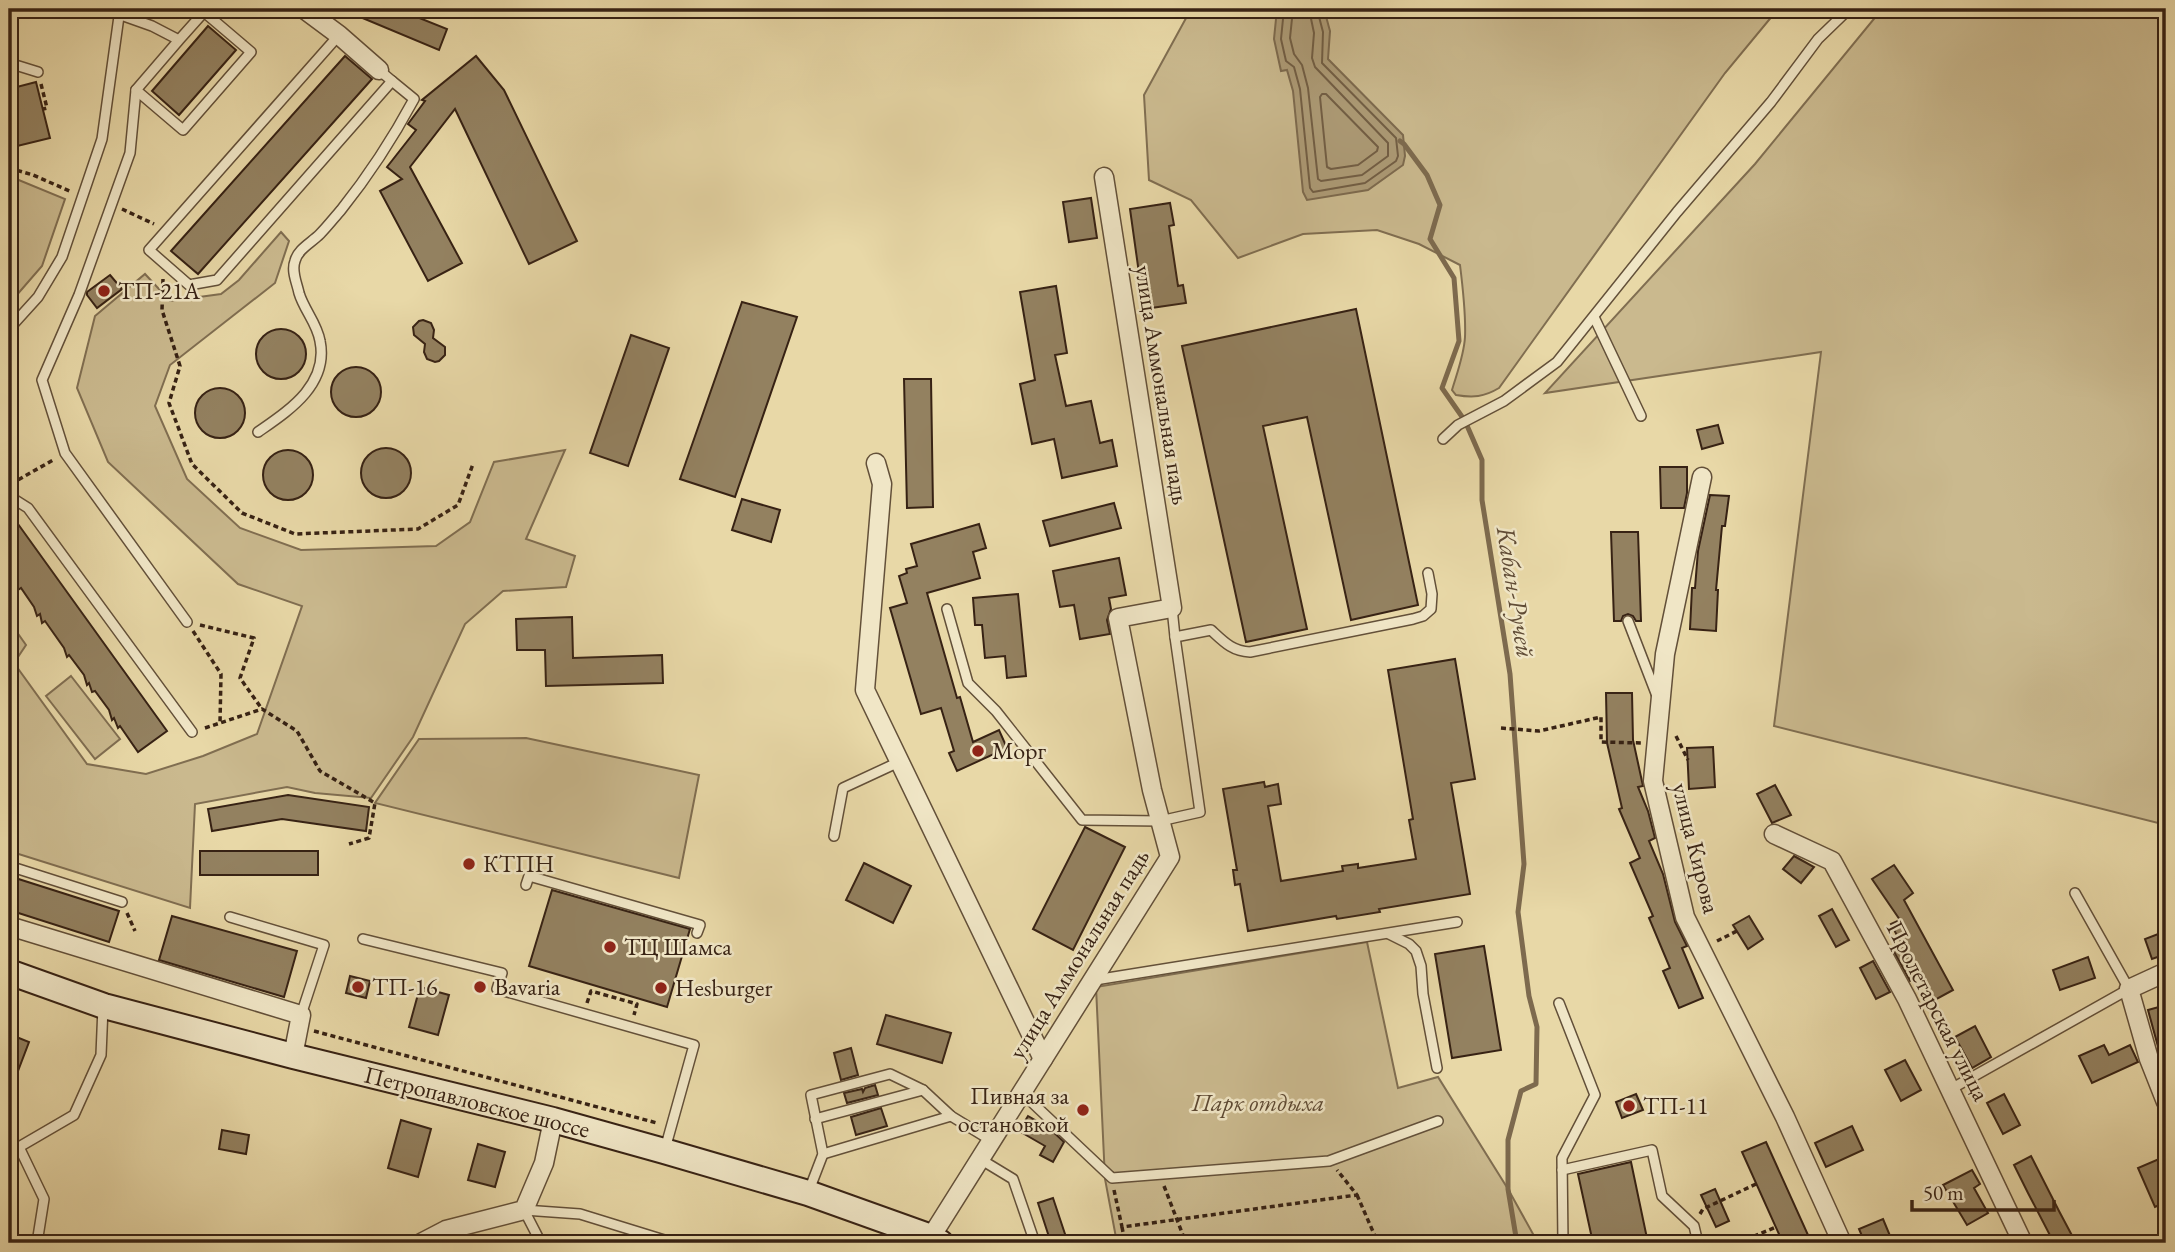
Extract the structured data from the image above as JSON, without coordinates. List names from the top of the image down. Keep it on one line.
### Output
{"streets":{"main road":["Петропавловское шоссе"],"street":["улица Аммональная падь","улица Кирова","Пролетарская улица"]},"crossings":[["улица Аммональная падь","Петропавловское шоссе"]],"water":["Кабан-Ручей"],"parks":["Парк отдыха"],"places":["ТП-21А","Морг","КТПН","ТЦ Шамса","ТП-16","Bavaria","Hesburger","ТП-11","Пивная за остановкой"],"scale_bar":"50 m"}
